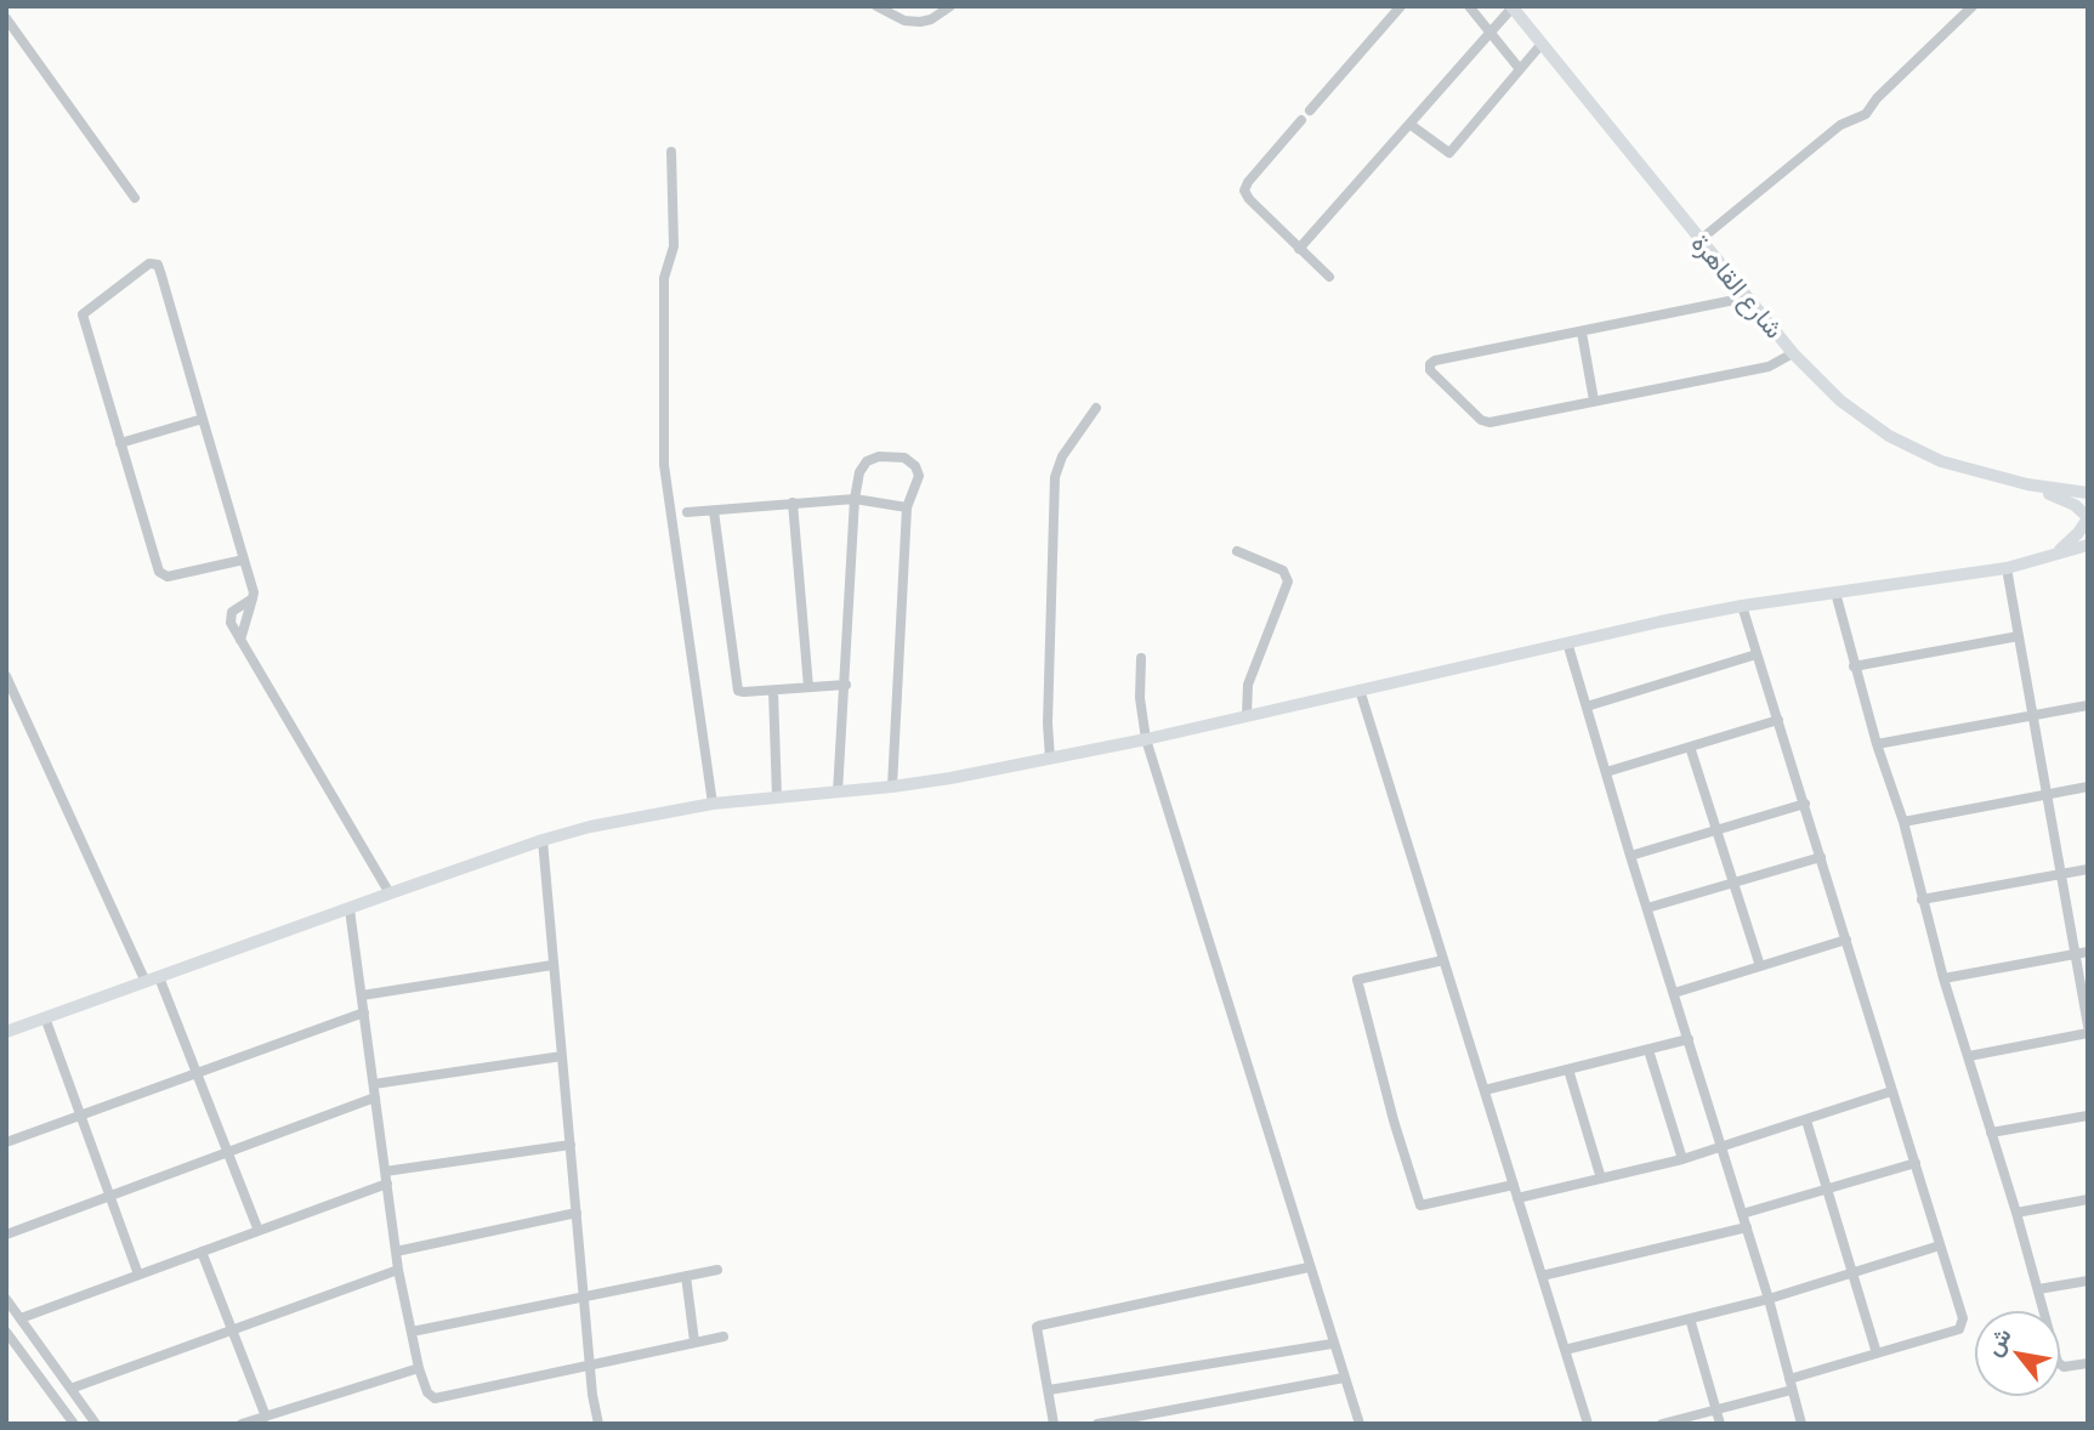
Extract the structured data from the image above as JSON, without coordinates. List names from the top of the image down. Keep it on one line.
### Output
{"streets":{"main road":["شارع القاهرة"]},"north":"top left"}
